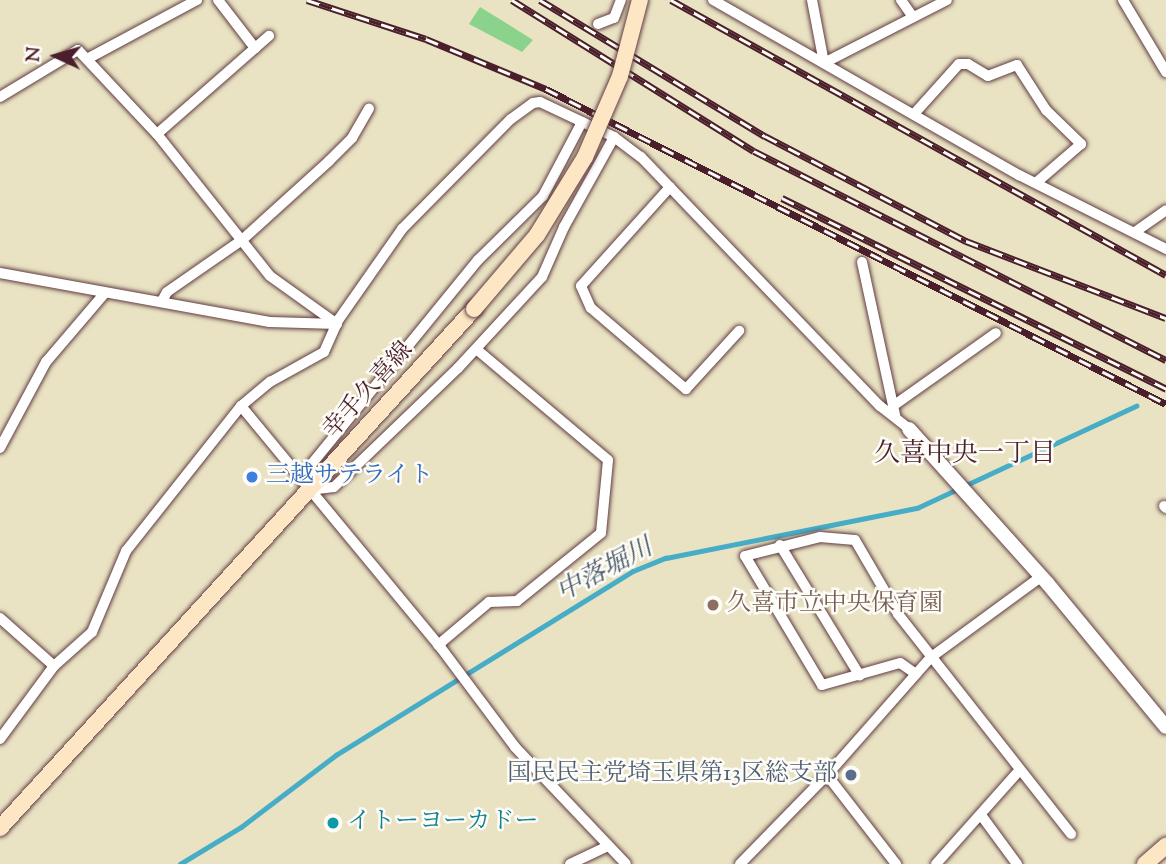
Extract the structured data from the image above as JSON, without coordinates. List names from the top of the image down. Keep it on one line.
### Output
{"streets":{"main road":["幸手久喜線"]},"districts":["久喜中央一丁目"],"water":["中落堀川"],"places":["三越サテライト","久喜市立中央保育園","国民民主党埼玉県第13区総支部","イトーヨーカドー"],"north":"left"}
